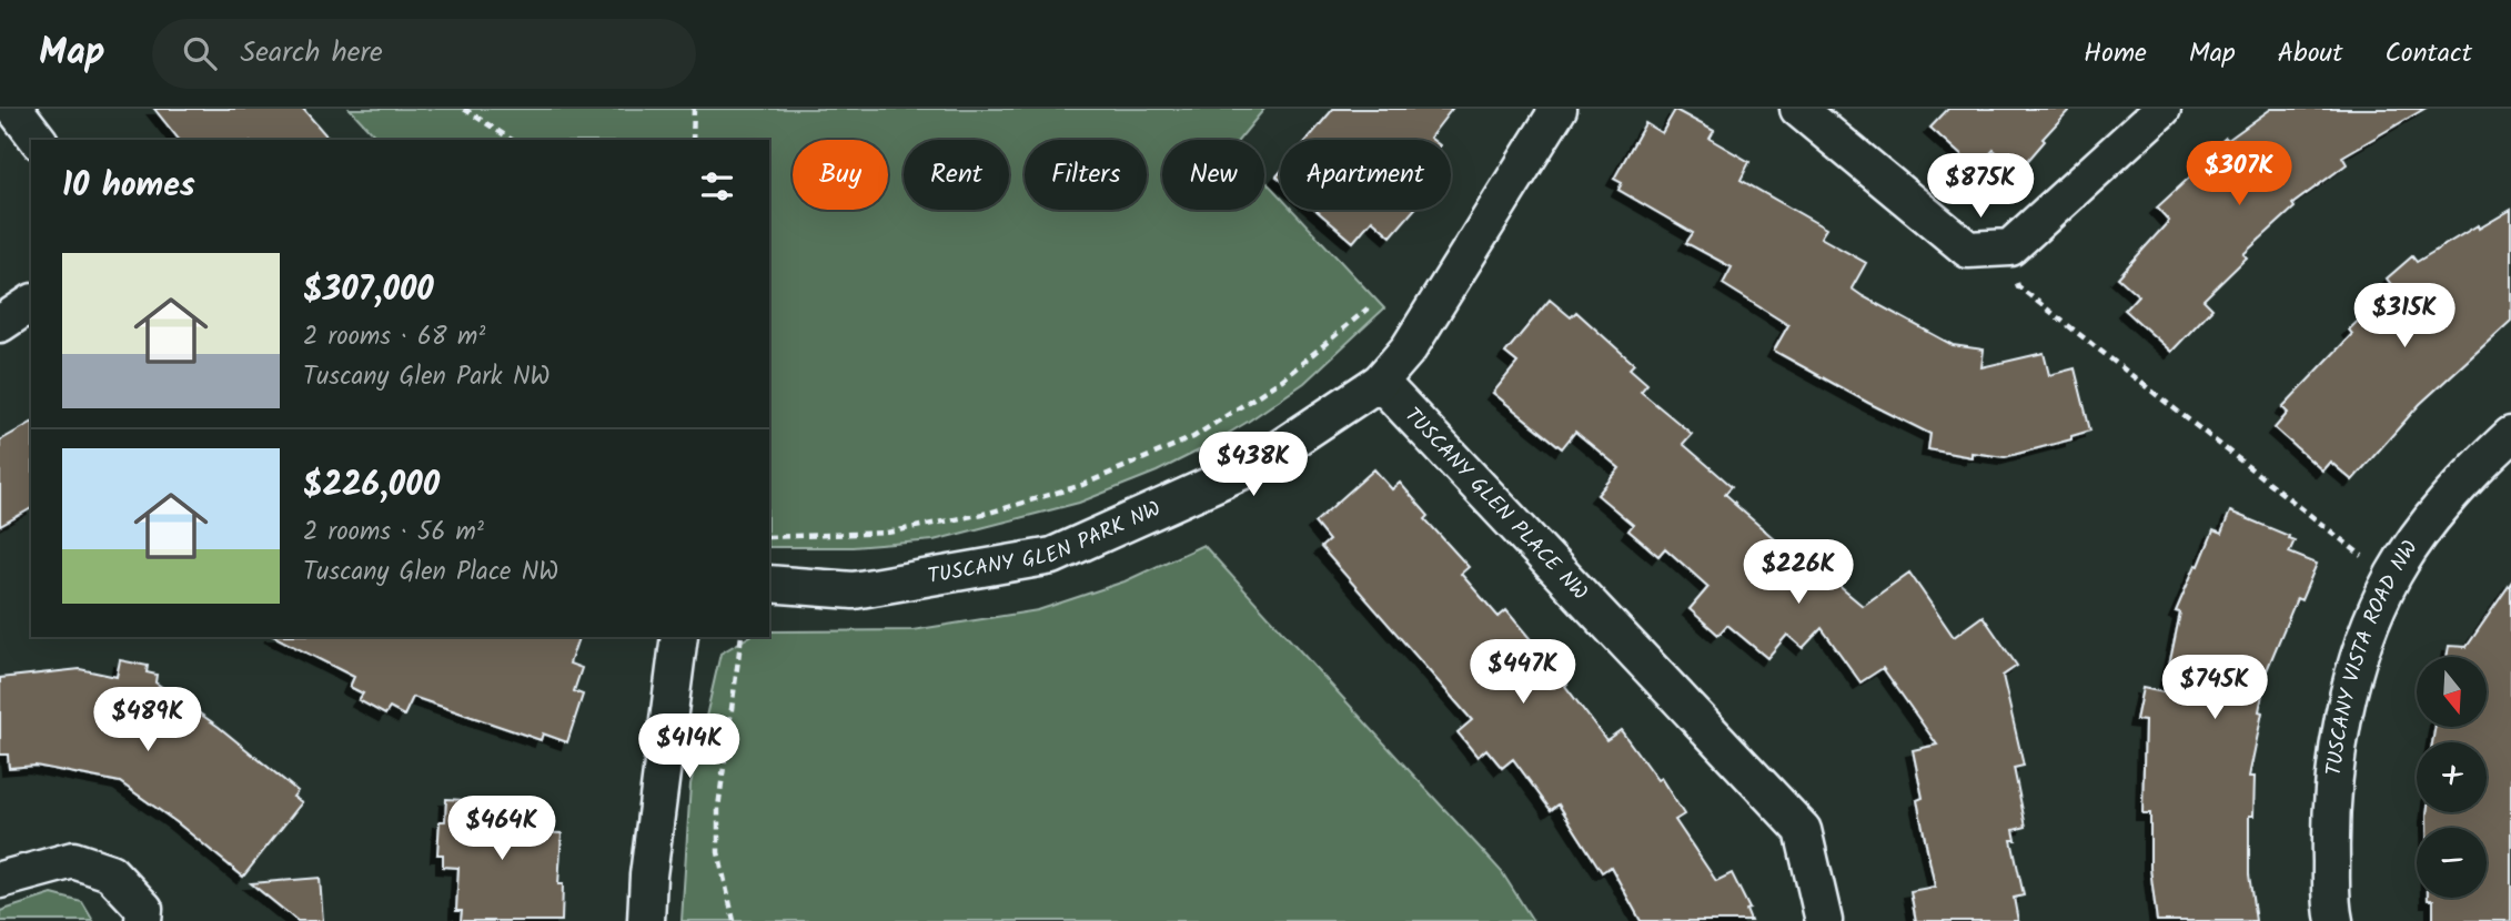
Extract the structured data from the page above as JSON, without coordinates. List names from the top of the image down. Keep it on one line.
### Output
{"streets":{"street":["TUSCANY GLEN PLACE NW","TUSCANY GLEN PARK NW","TUSCANY VISTA ROAD NW"]},"crossings":[["TUSCANY GLEN PLACE NW","TUSCANY GLEN PARK NW"]],"north":"bottom","page":{"header":"Map","search":"Search here","nav":["Home","Map","About","Contact"],"chip":["Buy","Rent","Filters","New","Apartment"],"heading":"10 homes","price":["$307K","$875K","$315K","$438K","$226K","$447K","$745K","$489K","$414K","$464K"],"list":[{"name":"$307,000","note":"2 rooms · 68 m² · Tuscany Glen Park NW"},{"name":"$226,000","note":"2 rooms · 56 m² · Tuscany Glen Place NW"}],"map_buttons":["+","−"]}}
